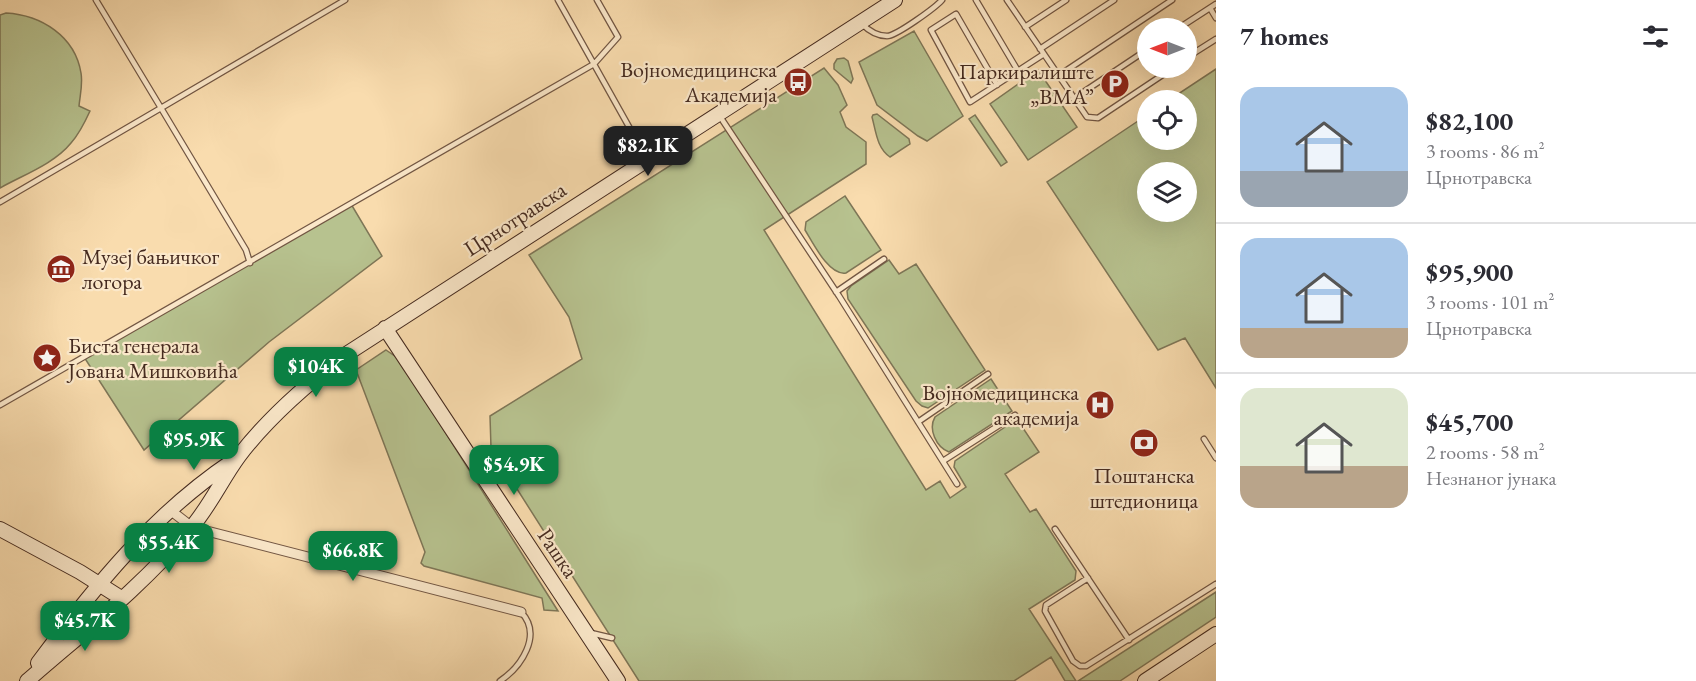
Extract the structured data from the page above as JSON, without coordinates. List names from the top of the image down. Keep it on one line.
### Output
{"streets":{"main road":["Црнотравска","Рашка"]},"crossings":[["Црнотравска","Рашка"]],"places":{"bus stop":["Војномедицинска Академија"],"parking":["Паркиралиште „ВМА”"],"museum":["Музеј бањичког логора"],"place":["Биста генерала Јована Мишковића"],"hospital":["Војномедицинска академија"],"bank":["Поштанска штедионица"]},"north":"left","page":{"heading":"7 homes","list":[{"name":"$82,100","note":"3 rooms · 86 m² · Црнотравска"},{"name":"$95,900","note":"3 rooms · 101 m² · Црнотравска"},{"name":"$45,700","note":"2 rooms · 58 m² · Незнаног јунака"}],"price":["$82.1K","$104K","$95.9K","$54.9K","$55.4K","$66.8K","$45.7K"]}}
